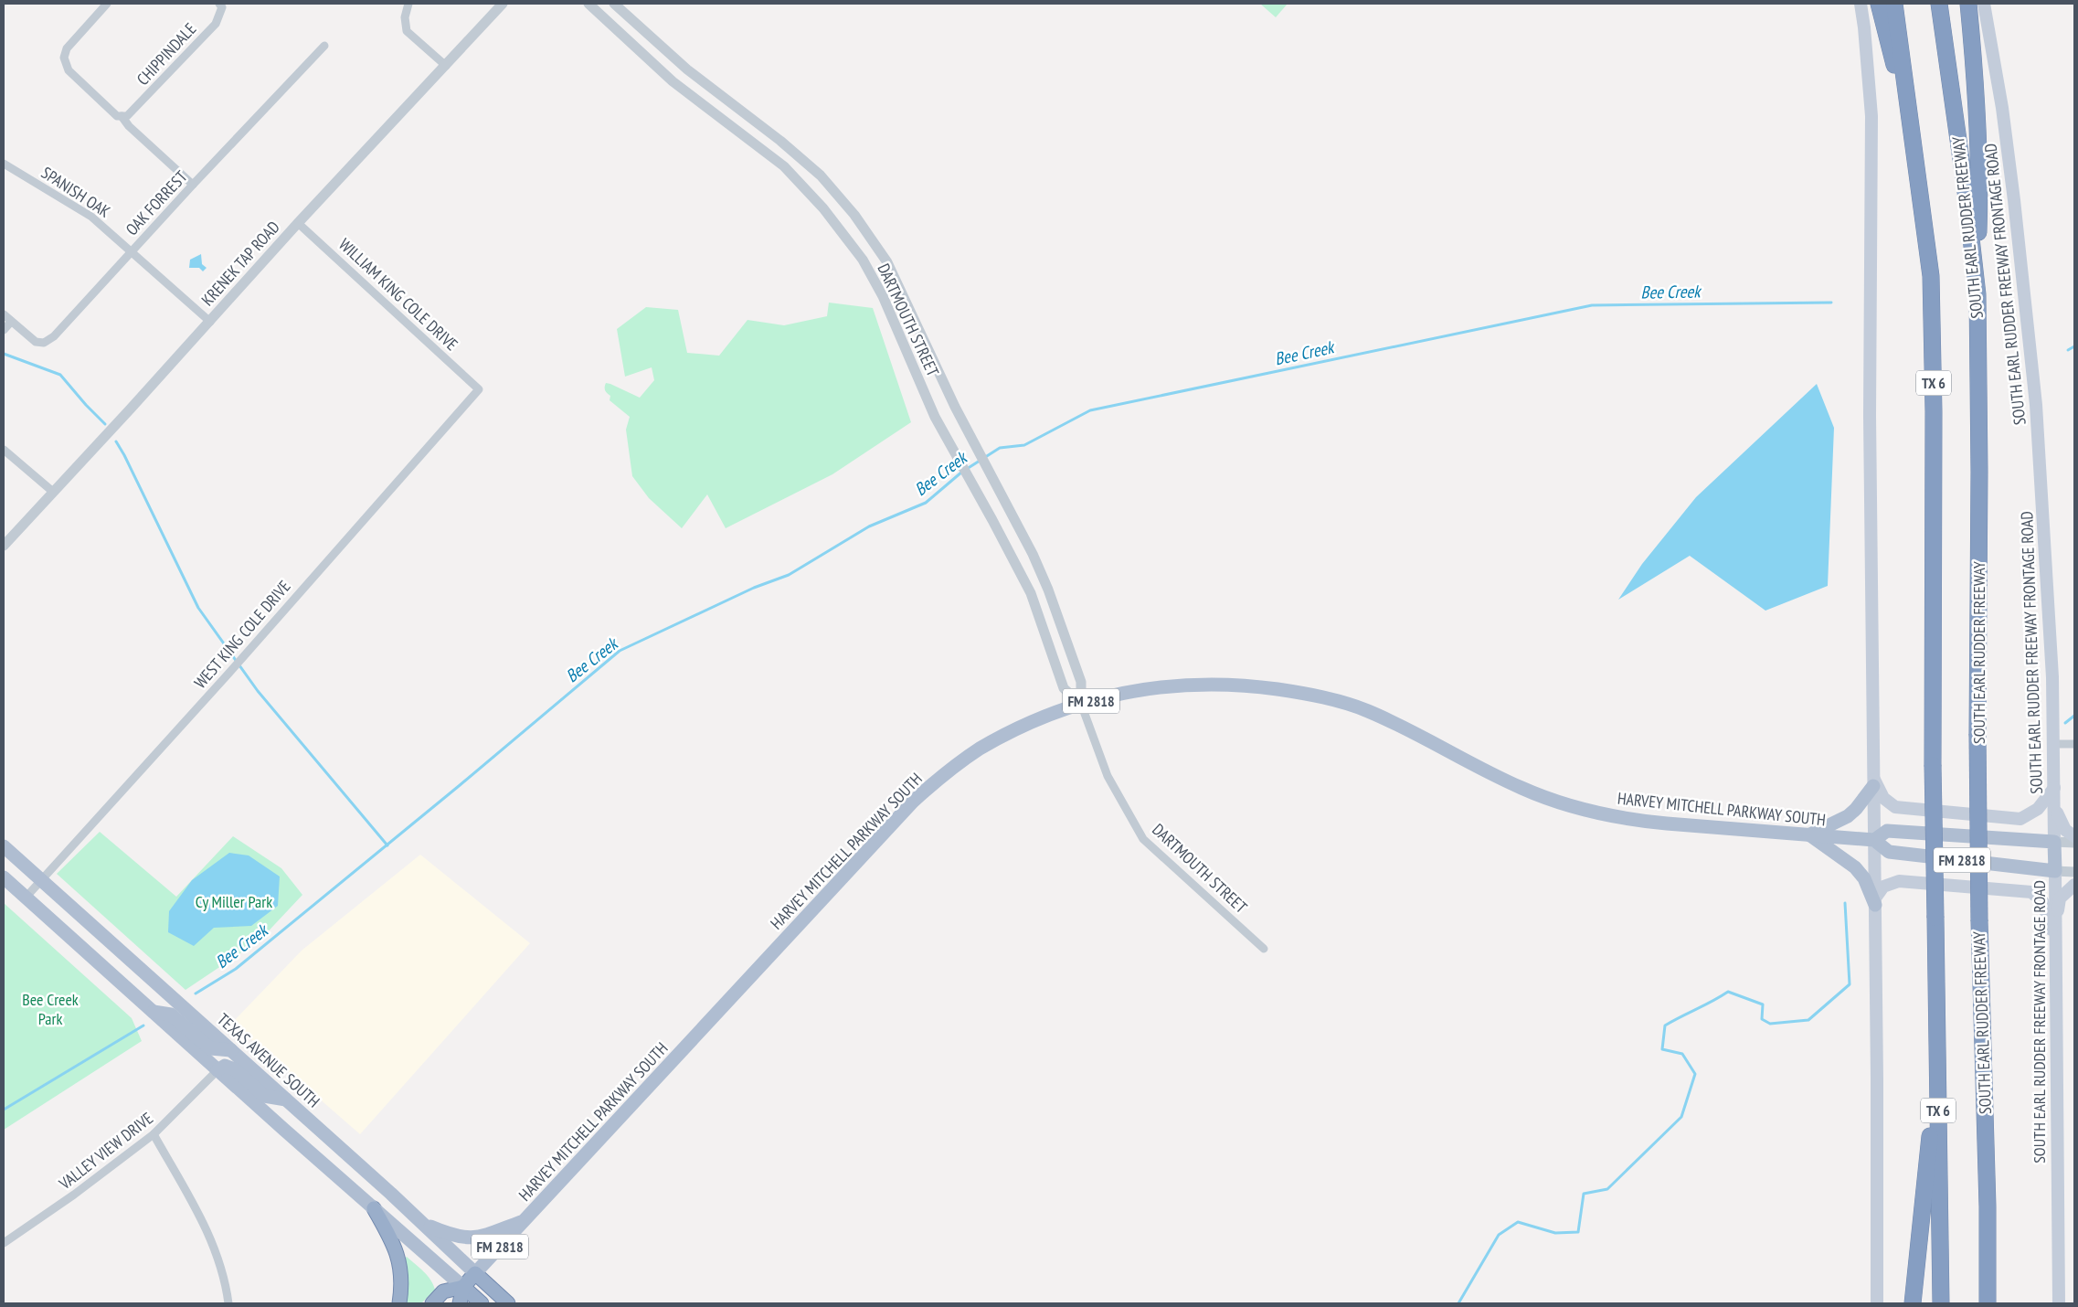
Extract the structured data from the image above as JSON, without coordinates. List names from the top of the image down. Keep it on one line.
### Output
{"streets":{"highway":["SOUTH EARL RUDDER FREEWAY","TX 6","FM 2818","HARVEY MITCHELL PARKWAY SOUTH","TEXAS AVENUE SOUTH"],"main road":["SOUTH EARL RUDDER FREEWAY FRONTAGE ROAD"],"street":["CHIPPINDALE","SPANISH OAK","OAK FORREST","KRENEK TAP ROAD","WILLIAM KING COLE DRIVE","DARTMOUTH STREET","WEST KING COLE DRIVE","VALLEY VIEW DRIVE"]},"crossings":[["SPANISH OAK","OAK FORREST"],["SPANISH OAK","KRENEK TAP ROAD"],["KRENEK TAP ROAD","WILLIAM KING COLE DRIVE"],["SOUTH EARL RUDDER FREEWAY FRONTAGE ROAD","HARVEY MITCHELL PARKWAY SOUTH"],["WILLIAM KING COLE DRIVE","WEST KING COLE DRIVE"],["DARTMOUTH STREET","HARVEY MITCHELL PARKWAY SOUTH"],["WEST KING COLE DRIVE","TEXAS AVENUE SOUTH"],["HARVEY MITCHELL PARKWAY SOUTH","TEXAS AVENUE SOUTH"]],"water":["Bee Creek"],"parks":["Cy Miller Park","Bee Creek Park"]}
